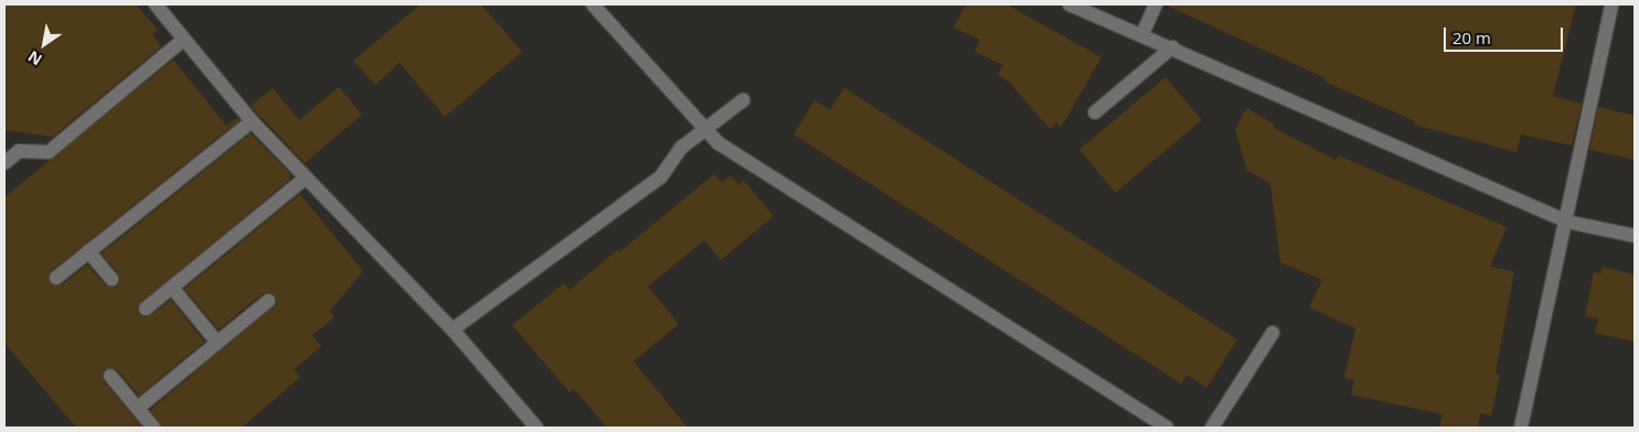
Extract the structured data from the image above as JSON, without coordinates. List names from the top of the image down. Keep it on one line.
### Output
{"scale_bar":"20 m","north":"bottom left"}
